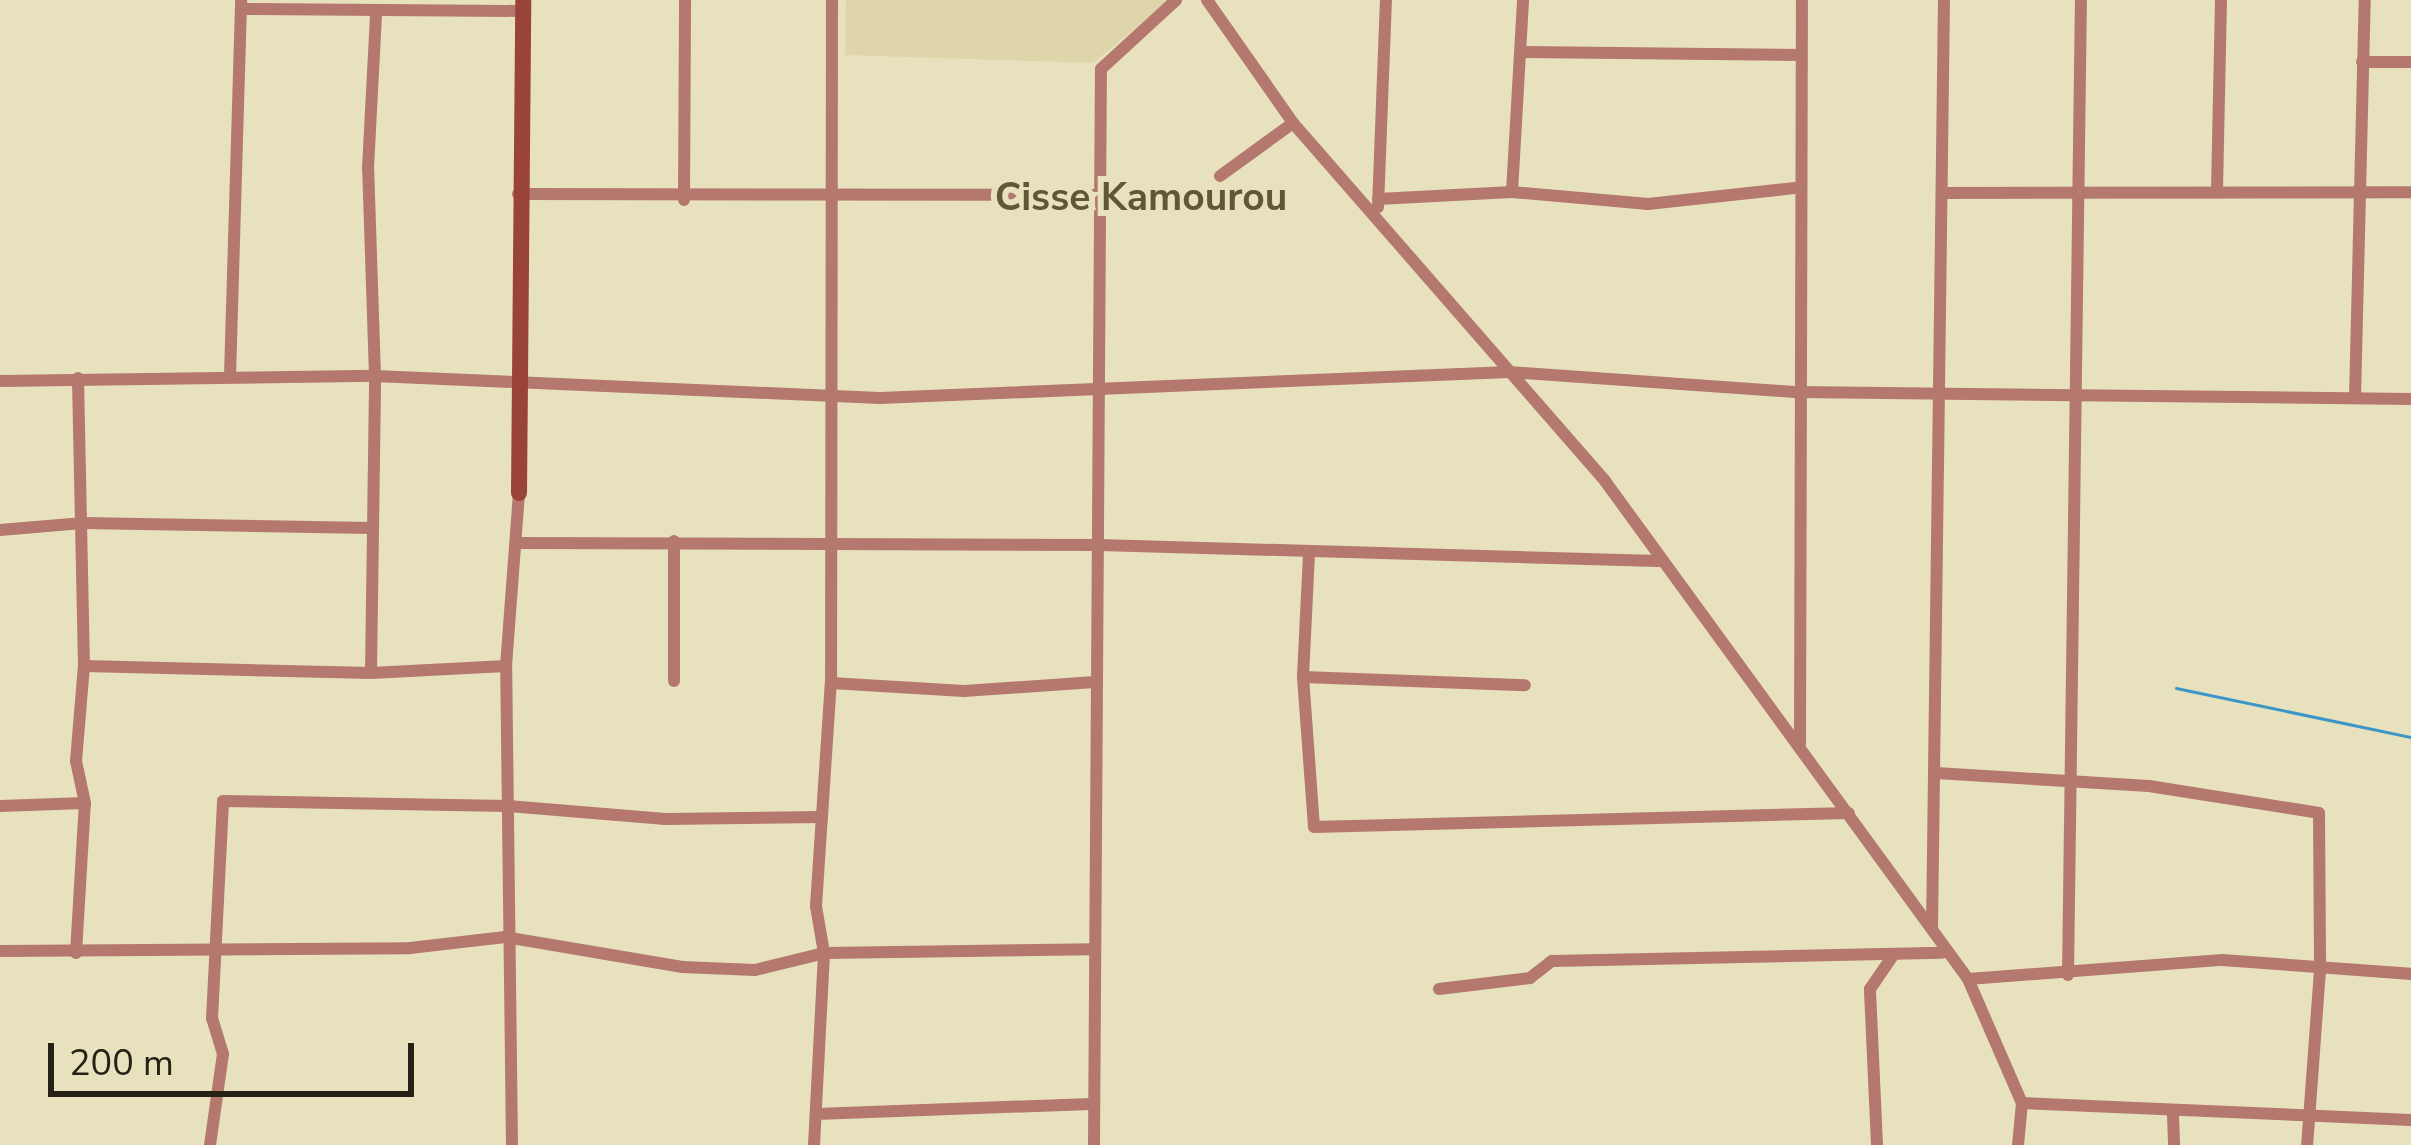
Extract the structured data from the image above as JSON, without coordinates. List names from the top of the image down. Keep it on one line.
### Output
{"districts":["Cisse Kamourou"],"scale_bar":"200 m"}
